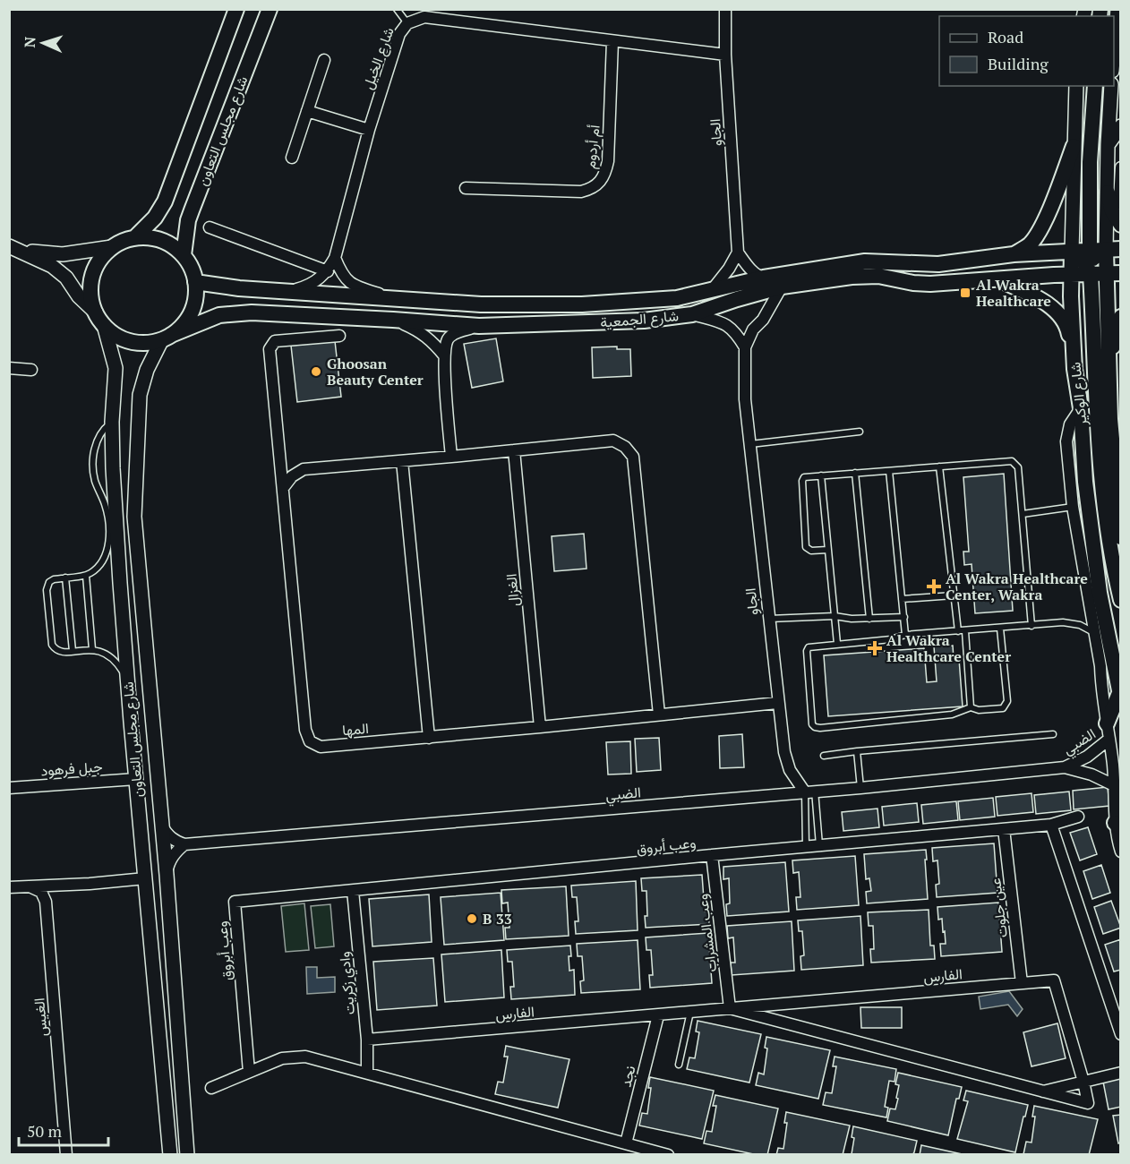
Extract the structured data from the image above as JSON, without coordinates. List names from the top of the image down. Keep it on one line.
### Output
{"streets":{"main road":["شارع مجلس التعاون","شارع الجمعية","شارع الوكير"],"street":["شارع الخيل","الجاو","أم أردوم","الغزال","المها","الضبي","جبل فرهود","وعب أبروق","عين جلوت","وعب المشراب","الفارس","وادي زكريت","الغيس","نجد"]},"crossings":[["شارع الخيل","الجاو"],["شارع الخيل","أم أردوم"],["شارع الخيل","شارع الجمعية"],["شارع مجلس التعاون","شارع الجمعية"],["شارع مجلس التعاون","جبل فرهود"],["الجاو","شارع الجمعية"],["الجاو","المها"],["الجاو","الضبي"],["الجاو","وعب أبروق"],["شارع الجمعية","شارع الوكير"],["الغزال","المها"],["وعب أبروق","عين جلوت"],["وعب أبروق","وعب المشراب"],["وعب أبروق","وادي زكريت"],["عين جلوت","الفارس"],["وعب المشراب","الفارس"],["الفارس","وادي زكريت"],["الفارس","نجد"]],"places":{"transit":["Al Wakra Healthcare"],"other":["Ghoosan Beauty Center","B 33"],"health":["Al Wakra Healthcare Center, Wakra","Al Wakra Healthcare Center"]},"legend":["Road","Building"],"scale_bar":"50 m","north":"left"}
